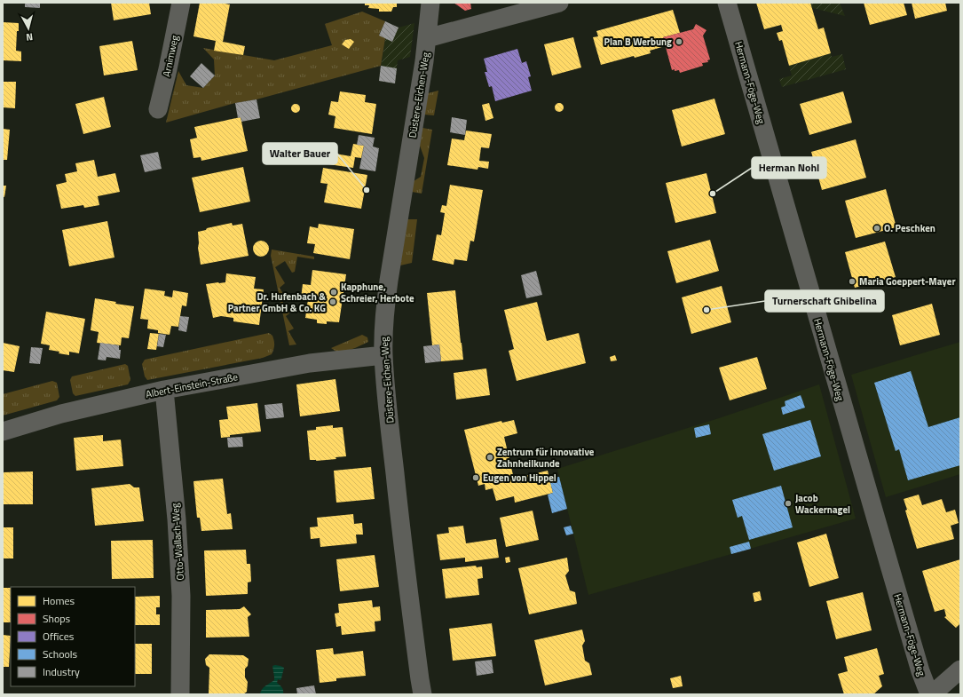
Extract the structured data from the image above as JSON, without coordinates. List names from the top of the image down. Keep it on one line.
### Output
{"streets":{"street":["Arnimweg","Hermann-Föge-Weg","Düstere-Eichen-Weg","Albert-Einstein-Straße","Otto-Wallach-Weg"]},"crossings":[["Düstere-Eichen-Weg","Albert-Einstein-Straße"],["Albert-Einstein-Straße","Otto-Wallach-Weg"]],"places":["Plan B Werbung","Walter Bauer","Herman Nohl","O. Peschken","Maria Goeppert-Mayer","Kapphune, Schreier, Herbote","Dr. Hufenbach & Partner GmbH & Co. KG","Turnerschaft Ghibelina","Zentrum für innovative Zahnheilkunde","Eugen von Hippel","Jacob Wackernagel"],"legend":["Homes","Shops","Offices","Schools","Industry"],"north":"bottom"}
